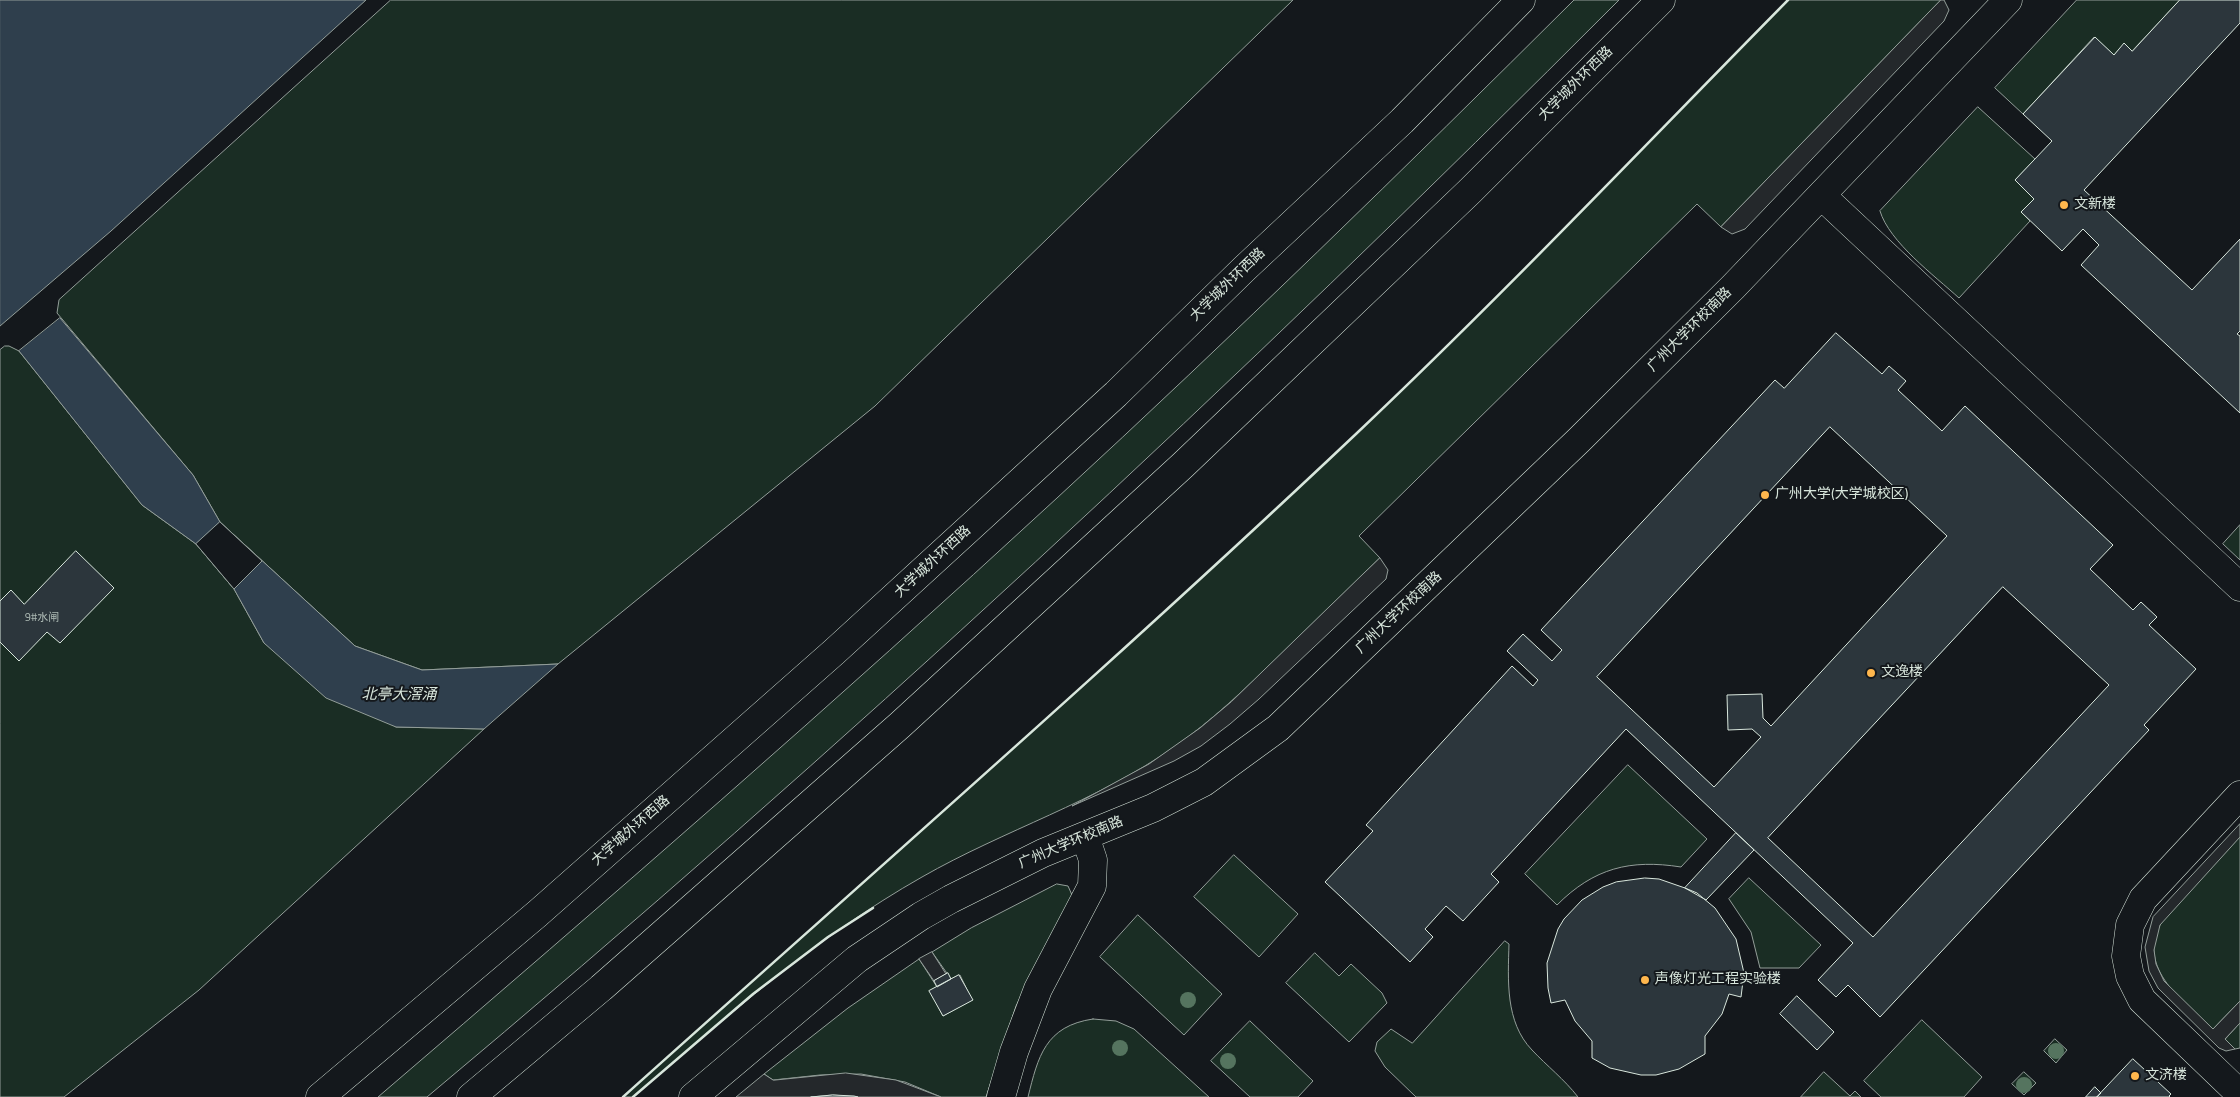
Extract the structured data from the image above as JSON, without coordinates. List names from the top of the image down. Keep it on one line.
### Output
{"streets":{"main road":["大学城外环西路","广州大学环校南路"]},"water":["北亭大滘涌"],"places":["文新楼","广州大学(大学城校区)","文逸楼","声像灯光工程实验楼","文济楼"],"house_numbers":["9#水闸"]}
